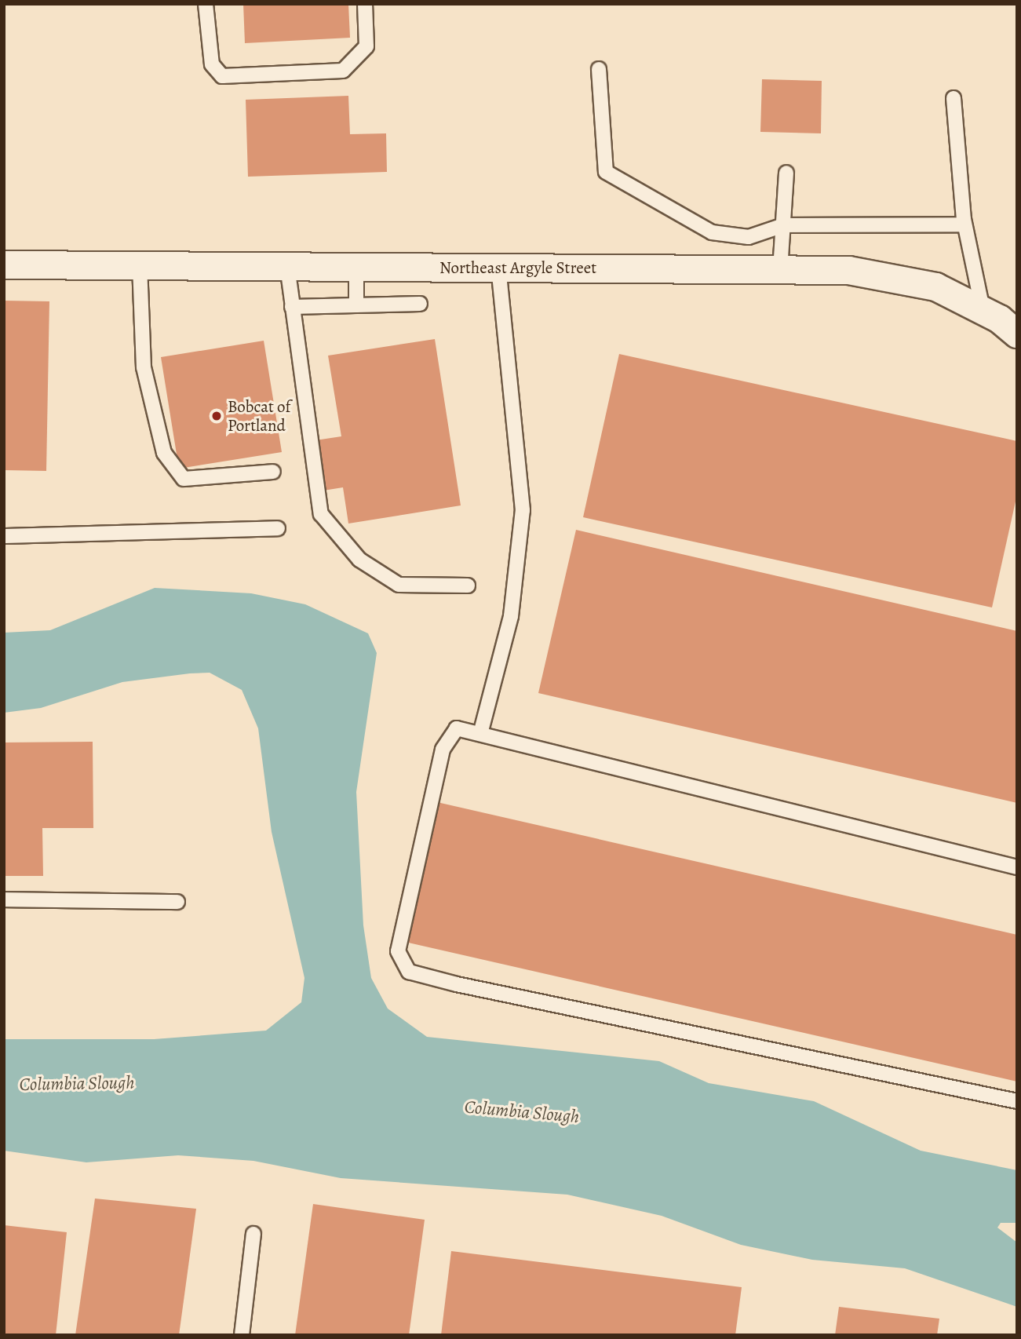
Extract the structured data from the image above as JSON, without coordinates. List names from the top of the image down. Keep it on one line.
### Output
{"streets":{"street":["Northeast Argyle Street"]},"water":["Columbia Slough"],"places":["Bobcat of Portland"]}
